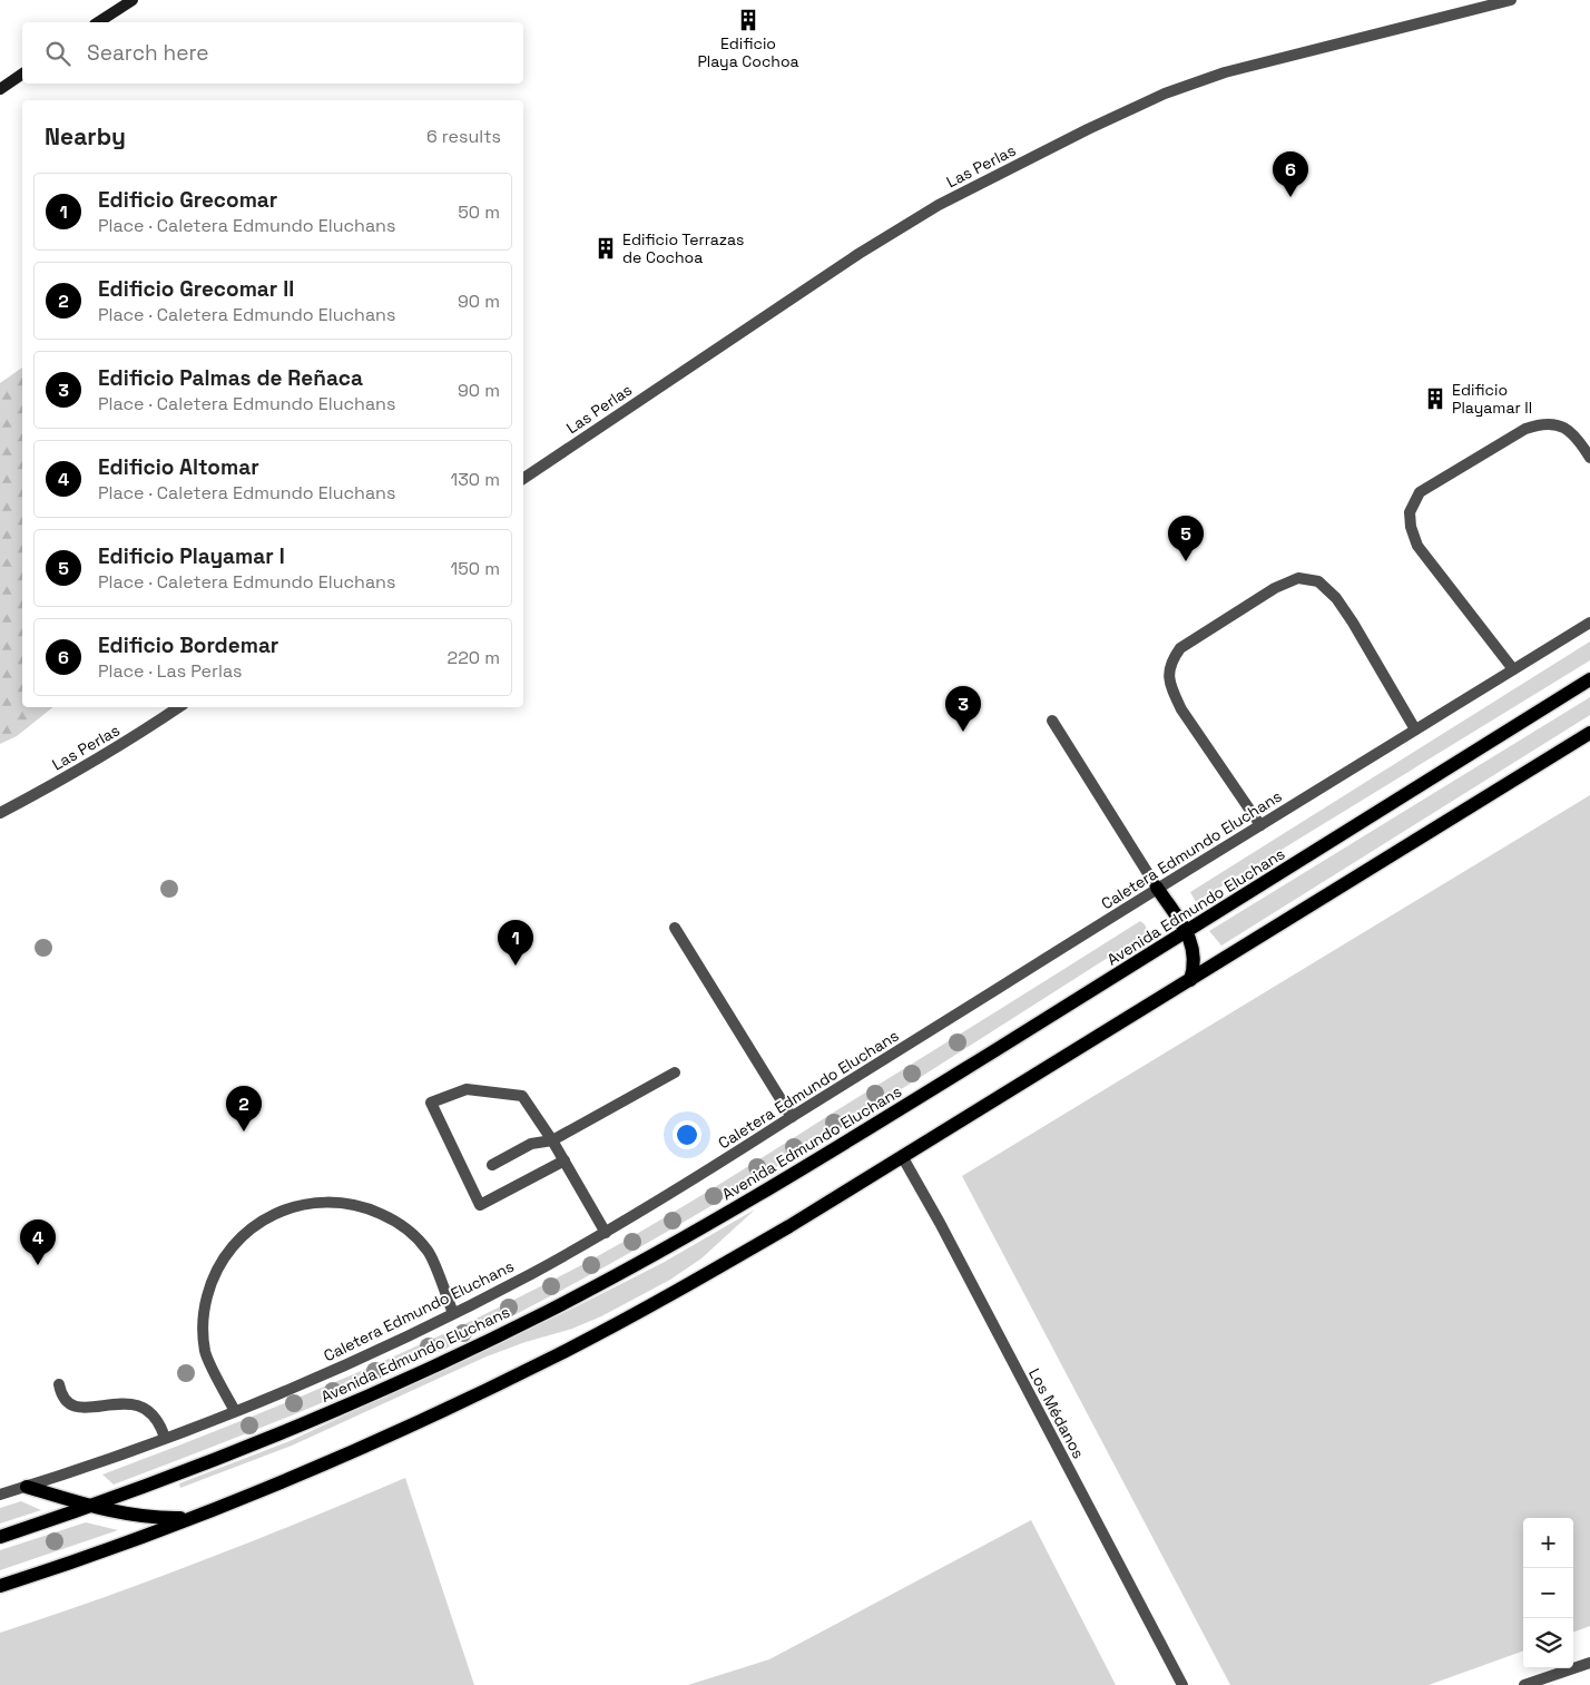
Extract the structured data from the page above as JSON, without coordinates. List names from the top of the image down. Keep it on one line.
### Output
{"streets":{"main road":["Avenida Edmundo Eluchans"],"street":["Las Perlas","Caletera Edmundo Eluchans","Los Médanos"]},"places":{"building":["Edificio Playa Cochoa","Edificio Terrazas de Cochoa","Edificio Playamar II"]},"page":{"search":"Search here","heading":["Nearby","6 results"],"pins":["6","5","3","1","2","4"],"list":[{"mark":"1","name":"Edificio Grecomar","note":"Place · Caletera Edmundo Eluchans","value":"50 m"},{"mark":"2","name":"Edificio Grecomar II","note":"Place · Caletera Edmundo Eluchans","value":"90 m"},{"mark":"3","name":"Edificio Palmas de Reñaca","note":"Place · Caletera Edmundo Eluchans","value":"90 m"},{"mark":"4","name":"Edificio Altomar","note":"Place · Caletera Edmundo Eluchans","value":"130 m"},{"mark":"5","name":"Edificio Playamar I","note":"Place · Caletera Edmundo Eluchans","value":"150 m"},{"mark":"6","name":"Edificio Bordemar","note":"Place · Las Perlas","value":"220 m"}],"map_buttons":["+","−"]}}
